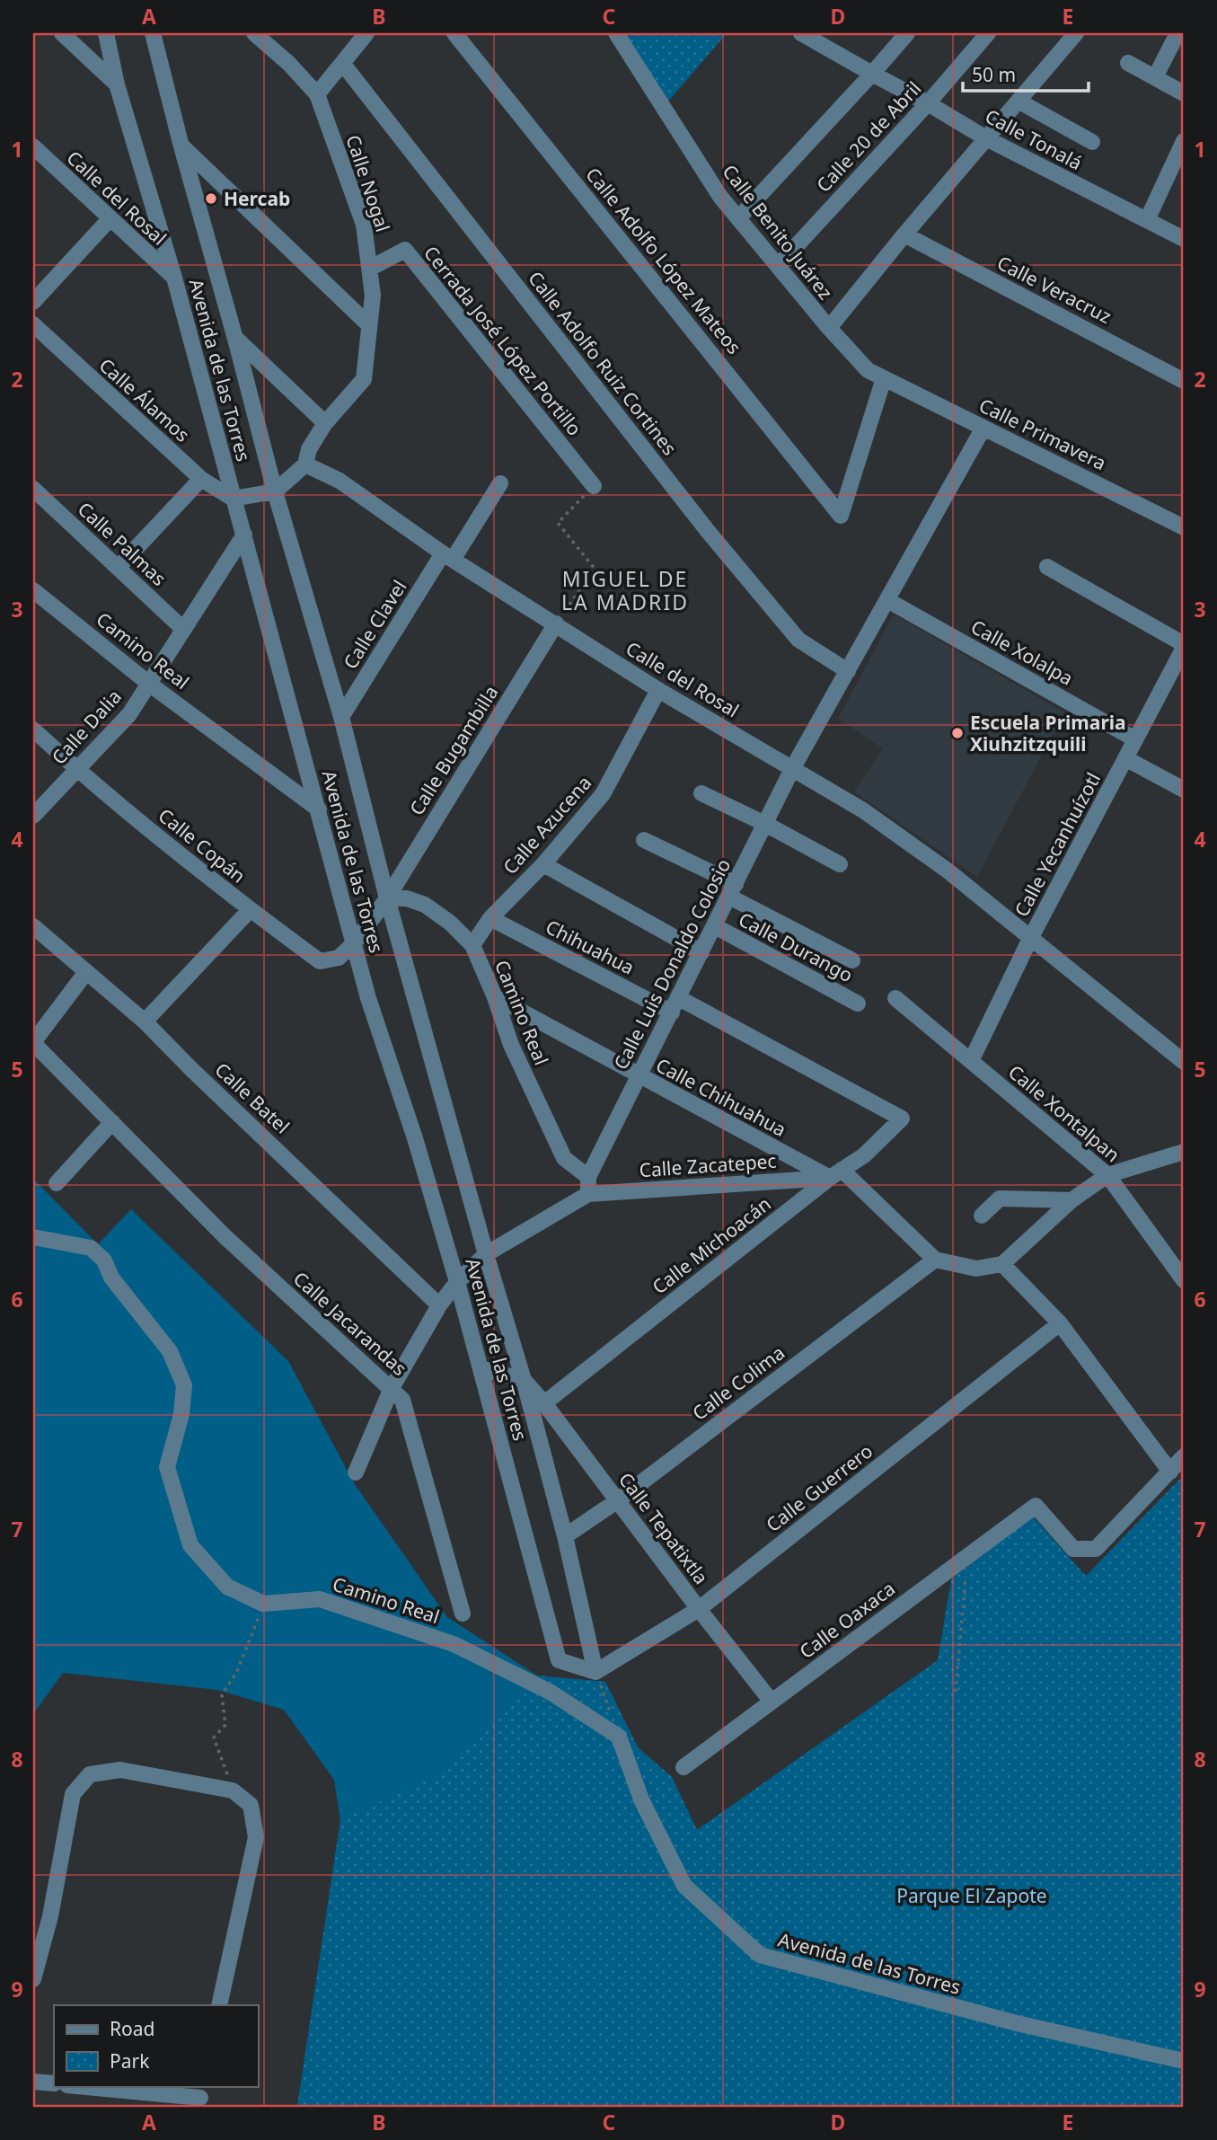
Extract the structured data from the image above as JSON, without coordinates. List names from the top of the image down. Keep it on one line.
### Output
{"streets":{"street":["Calle 20 de Abril","Calle Tonalá","Calle Nogal","Calle del Rosal","Calle Benito Juárez","Calle Adolfo López Mateos","Calle Veracruz","Cerrada José López Portillo","Calle Adolfo Ruiz Cortines","Avenida de las Torres","Calle Álamos","Calle Primavera","Calle Palmas","Calle Clavel","Camino Real","Calle Xolalpa","Calle Dalia","Calle Bugambilla","Calle Azucena","Calle Yecanhuízotl","Calle Copán","Chihuahua","Calle Durango","Calle Luis Donaldo Colosio","Calle Chihuahua","Calle Batel","Calle Xontalpan","Calle Zacatepec","Calle Michoacán","Calle Jacarandas","Calle Colima","Calle Guerrero","Calle Tepatixtla","Calle Oaxaca"]},"crossings":[["Calle 20 de Abril","Calle Tonalá"],["Calle 20 de Abril","Calle Benito Juárez"],["Calle Nogal","Calle del Rosal"],["Calle Nogal","Cerrada José López Portillo"],["Calle Nogal","Avenida de las Torres"],["Calle del Rosal","Avenida de las Torres"],["Calle del Rosal","Calle Clavel"],["Calle del Rosal","Calle Bugambilla"],["Calle del Rosal","Calle Azucena"],["Calle del Rosal","Calle Yecanhuízotl"],["Calle del Rosal","Calle Luis Donaldo Colosio"],["Calle Benito Juárez","Calle Adolfo López Mateos"],["Calle Benito Juárez","Calle Primavera"],["Calle Adolfo López Mateos","Calle Primavera"],["Calle Adolfo Ruiz Cortines","Calle Luis Donaldo Colosio"],["Avenida de las Torres","Calle Álamos"],["Avenida de las Torres","Calle Clavel"],["Avenida de las Torres","Camino Real"],["Avenida de las Torres","Calle Dalia"],["Avenida de las Torres","Calle Bugambilla"],["Avenida de las Torres","Calle Copán"],["Avenida de las Torres","Calle Colima"],["Avenida de las Torres","Calle Guerrero"],["Avenida de las Torres","Calle Tepatixtla"],["Calle Primavera","Calle Luis Donaldo Colosio"],["Calle Palmas","Calle Dalia"],["Camino Real","Calle Dalia"],["Camino Real","Calle Bugambilla"],["Camino Real","Calle Azucena"],["Camino Real","Calle Luis Donaldo Colosio"],["Camino Real","Calle Chihuahua"],["Calle Xolalpa","Calle Yecanhuízotl"],["Calle Xolalpa","Calle Luis Donaldo Colosio"],["Calle Dalia","Calle Copán"],["Calle Bugambilla","Calle Copán"],["Calle Azucena","Chihuahua"],["Calle Yecanhuízotl","Calle Xontalpan"],["Chihuahua","Calle Luis Donaldo Colosio"],["Chihuahua","Calle Michoacán"],["Calle Durango","Calle Luis Donaldo Colosio"],["Calle Luis Donaldo Colosio","Calle Chihuahua"],["Calle Luis Donaldo Colosio","Calle Zacatepec"],["Calle Luis Donaldo Colosio","Calle Michoacán"],["Calle Chihuahua","Calle Zacatepec"],["Calle Chihuahua","Calle Michoacán"],["Calle Chihuahua","Calle Colima"],["Calle Zacatepec","Calle Michoacán"],["Calle Michoacán","Calle Tepatixtla"],["Calle Colima","Calle Tepatixtla"],["Calle Guerrero","Calle Tepatixtla"],["Calle Tepatixtla","Calle Oaxaca"]],"districts":["MIGUEL DE LA MADRID"],"parks":["Parque El Zapote"],"places":["Hercab","Escuela Primaria Xiuhzitzquili"],"legend":["Road","Park"],"scale_bar":"50 m","grid":{"columns":["A","B","C","D","E"],"rows":["1","2","3","4","5","6","7","8","9"]}}
